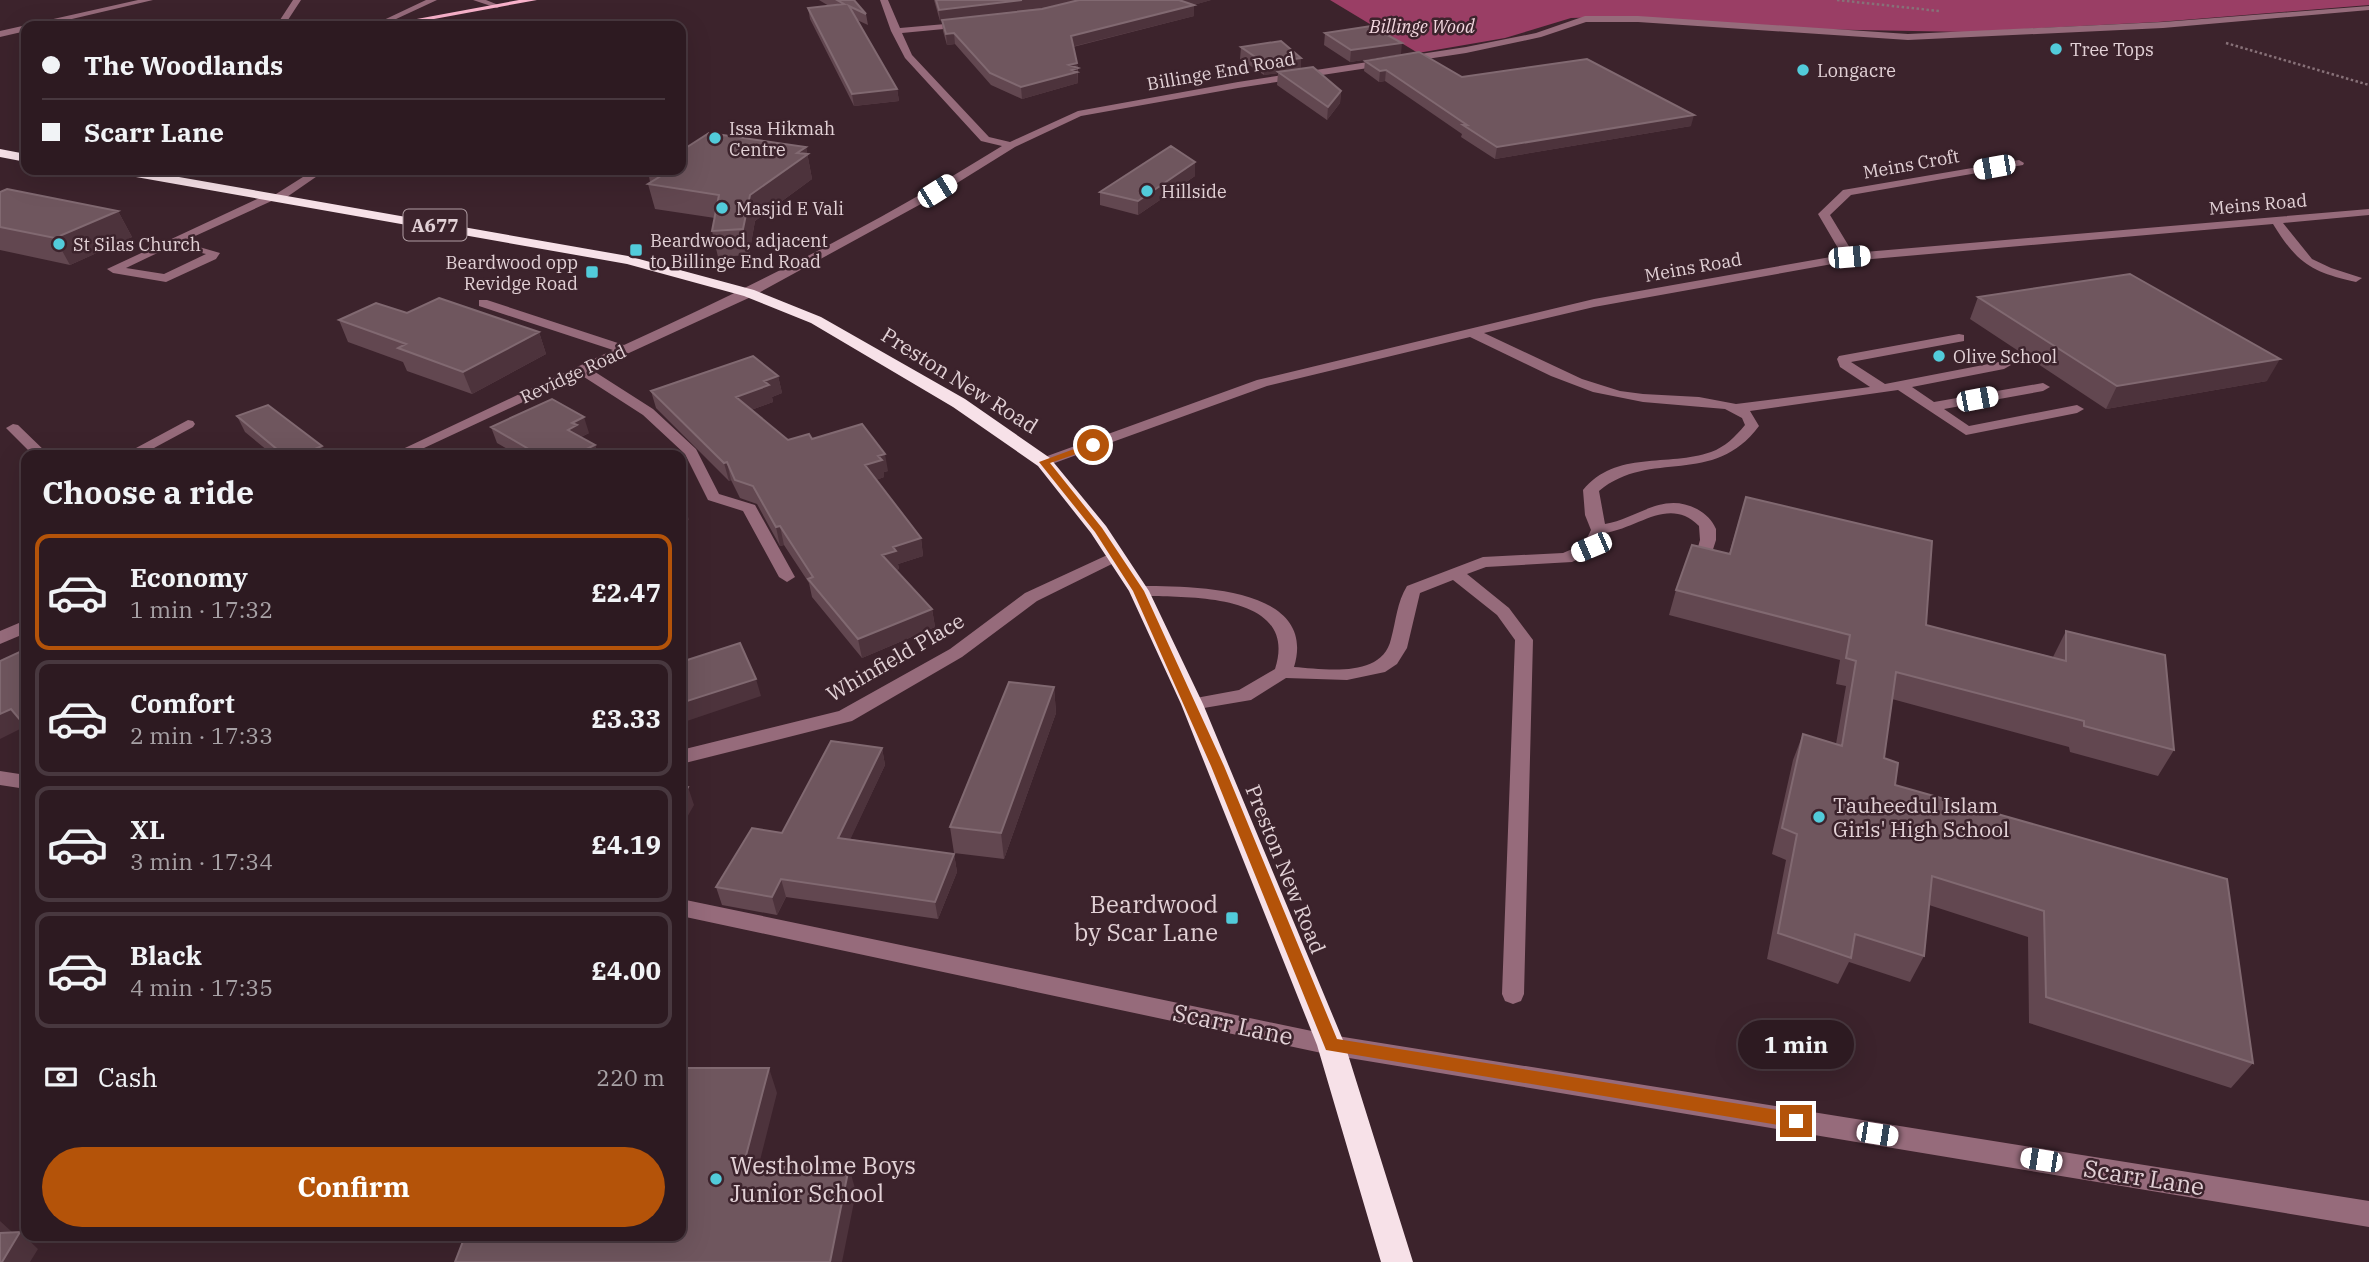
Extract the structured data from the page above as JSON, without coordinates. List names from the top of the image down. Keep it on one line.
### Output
{"streets":{"highway":["A677","Preston New Road"],"street":["Billinge End Road","Meins Croft","Meins Road","Revidge Road","Whinfield Place","Scarr Lane"]},"crossings":[["Billinge End Road","Revidge Road"],["Billinge End Road","Preston New Road"],["Meins Croft","Meins Road"],["Meins Road","Preston New Road"],["Revidge Road","Preston New Road"],["Preston New Road","Whinfield Place"],["Preston New Road","Scarr Lane"]],"parks":["Billinge Wood"],"places":{"other":["Tree Tops","Longacre","Issa Hikmah Centre","Hillside","Masjid E Vali","St Silas Church","Olive School","Tauheedul Islam Girls' High School","Westholme Boys Junior School"],"transit":["Beardwood, adjacent to Billinge End Road","Beardwood opp Revidge Road","Beardwood by Scar Lane"]},"page":{"banner":["The Woodlands","Scarr Lane"],"heading":"Choose a ride","list":[{"name":"Economy","note":"1 min · 17:32","value":"£2.47"},{"name":"Comfort","note":"2 min · 17:33","value":"£3.33"},{"name":"XL","note":"3 min · 17:34","value":"£4.19"},{"name":"Black","note":"4 min · 17:35","value":"£4.00"}],"bubble":"1 min","pay":["Cash","220 m"],"buttons":"Confirm"}}
